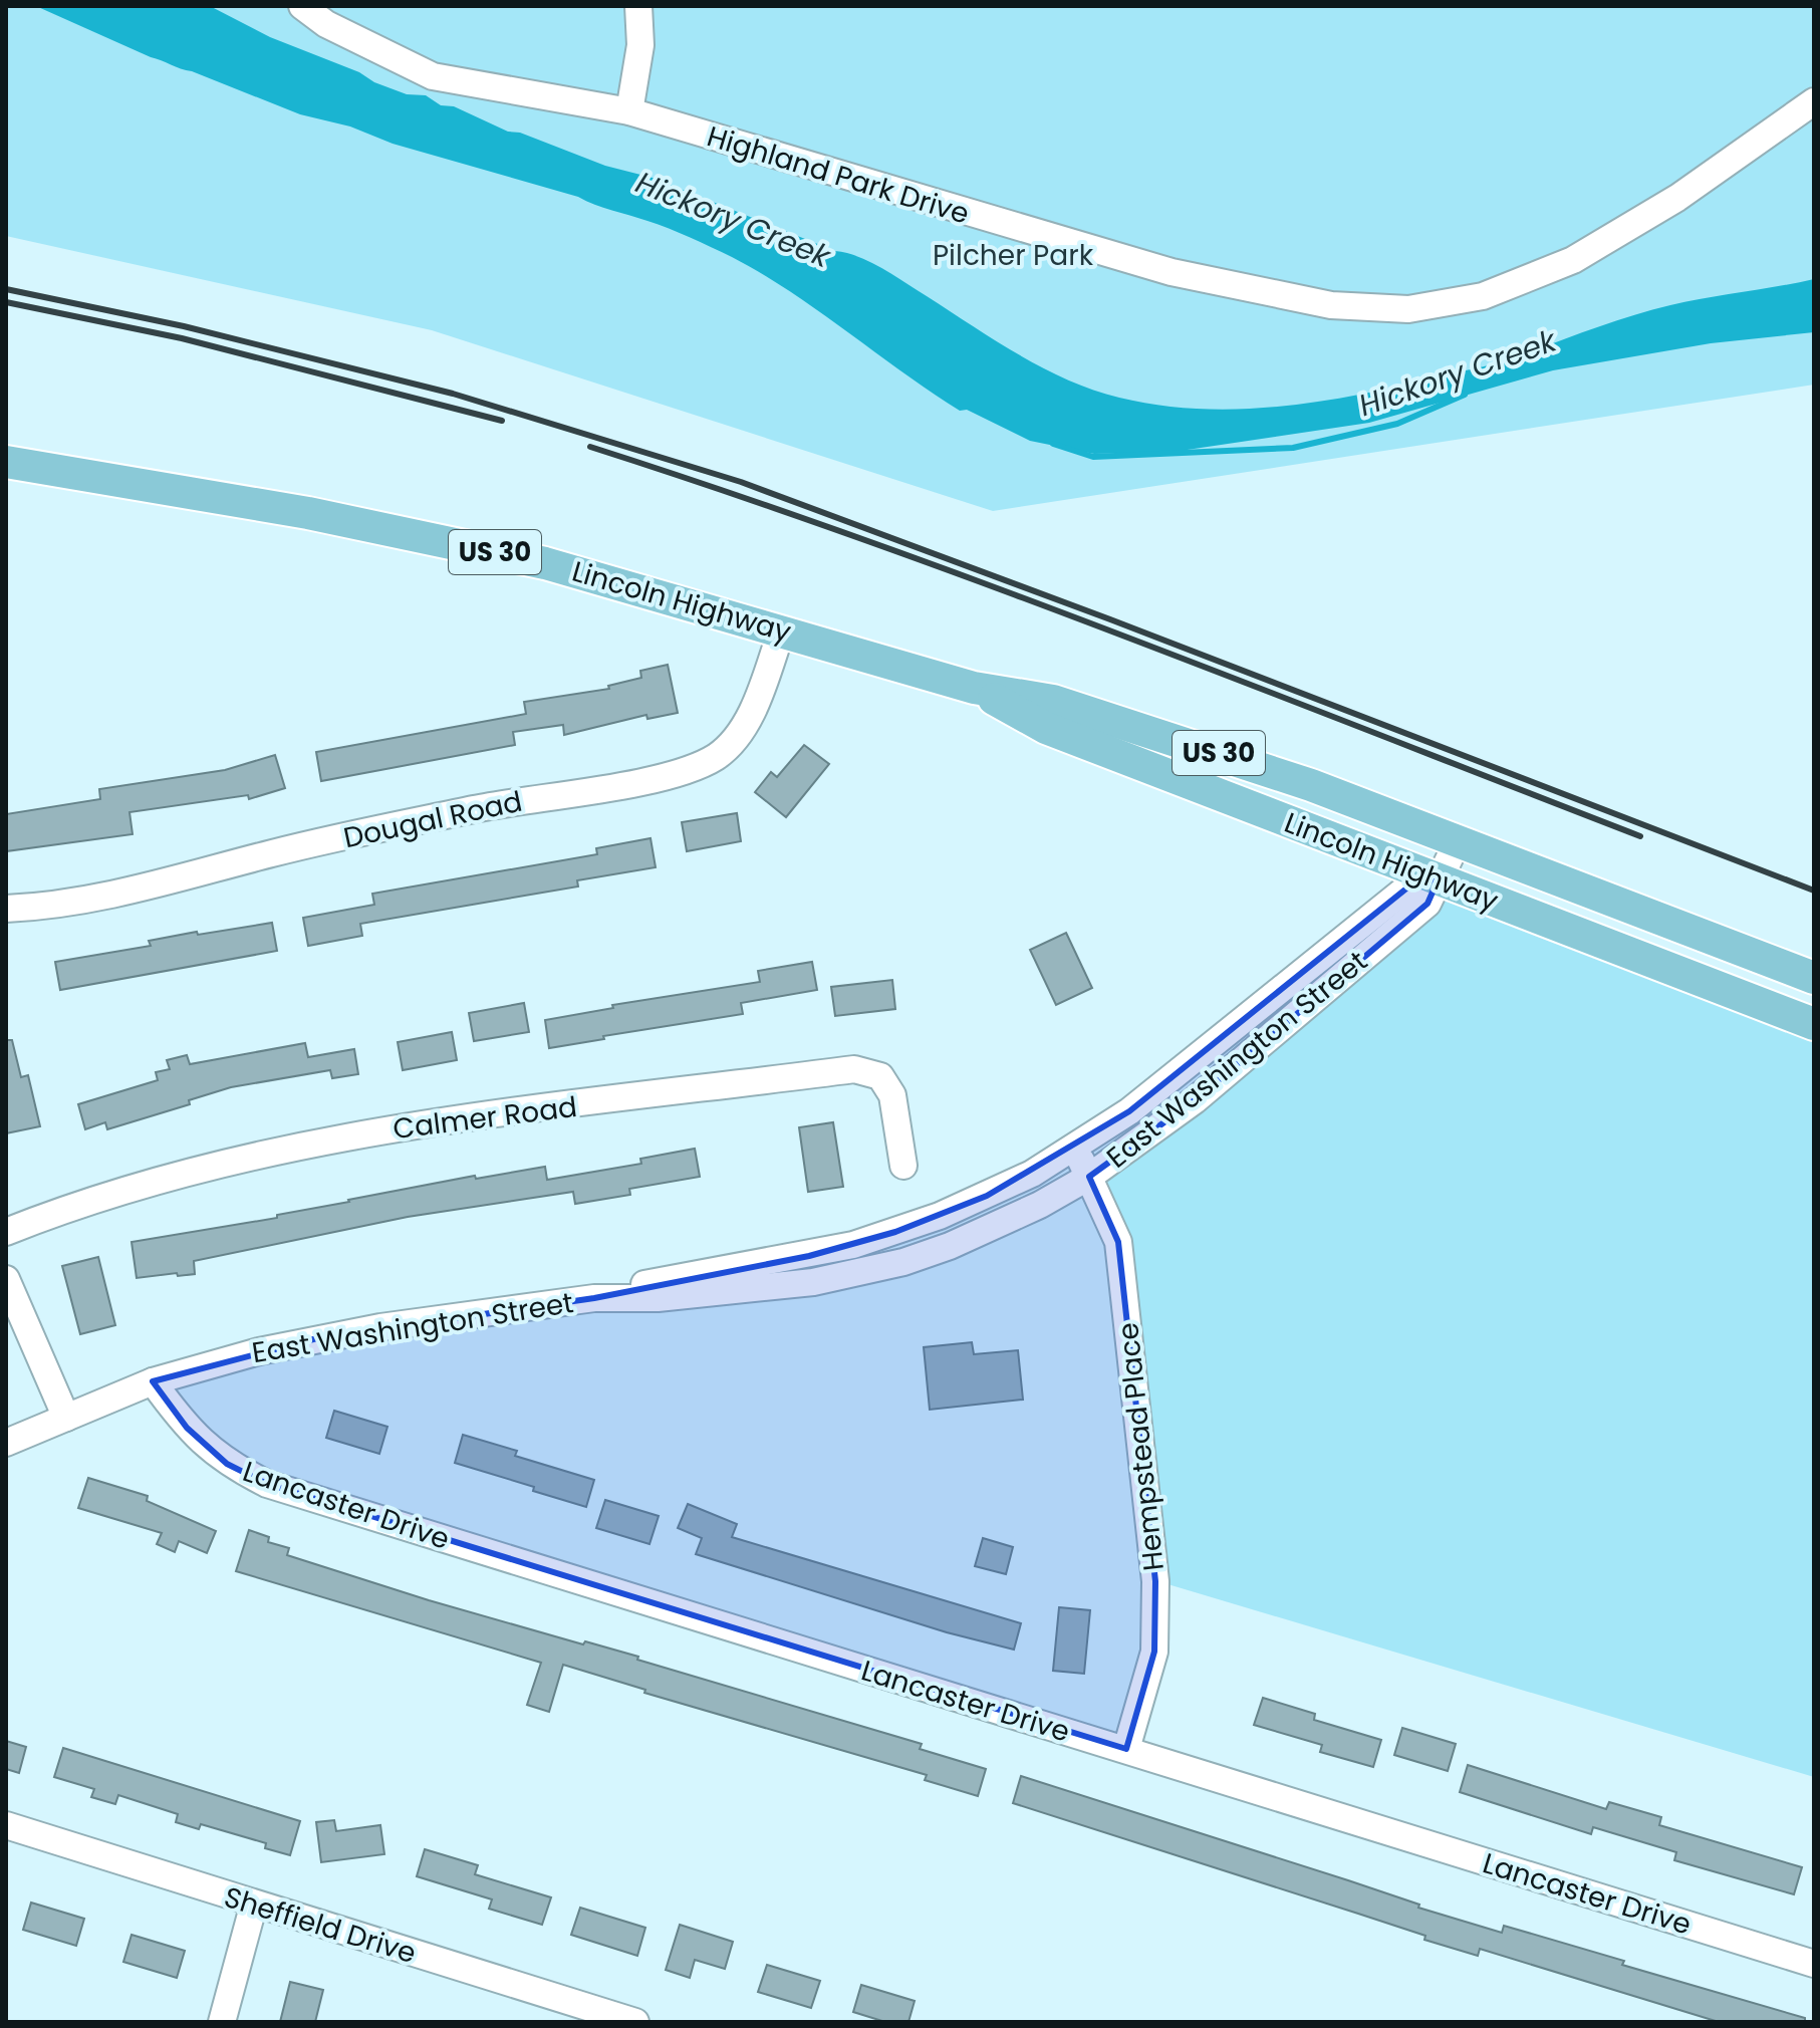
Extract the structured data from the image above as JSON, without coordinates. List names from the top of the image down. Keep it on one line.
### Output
{"streets":{"main road":["US 30","Lincoln Highway"],"street":["Highland Park Drive","Dougal Road","East Washington Street","Calmer Road","Hempstead Place","Lancaster Drive","Sheffield Drive"]},"crossings":[["Lincoln Highway","Dougal Road"],["Lincoln Highway","East Washington Street"],["East Washington Street","Hempstead Place"],["East Washington Street","Lancaster Drive"],["Hempstead Place","Lancaster Drive"]],"water":["Hickory Creek"],"parks":["Pilcher Park"]}
